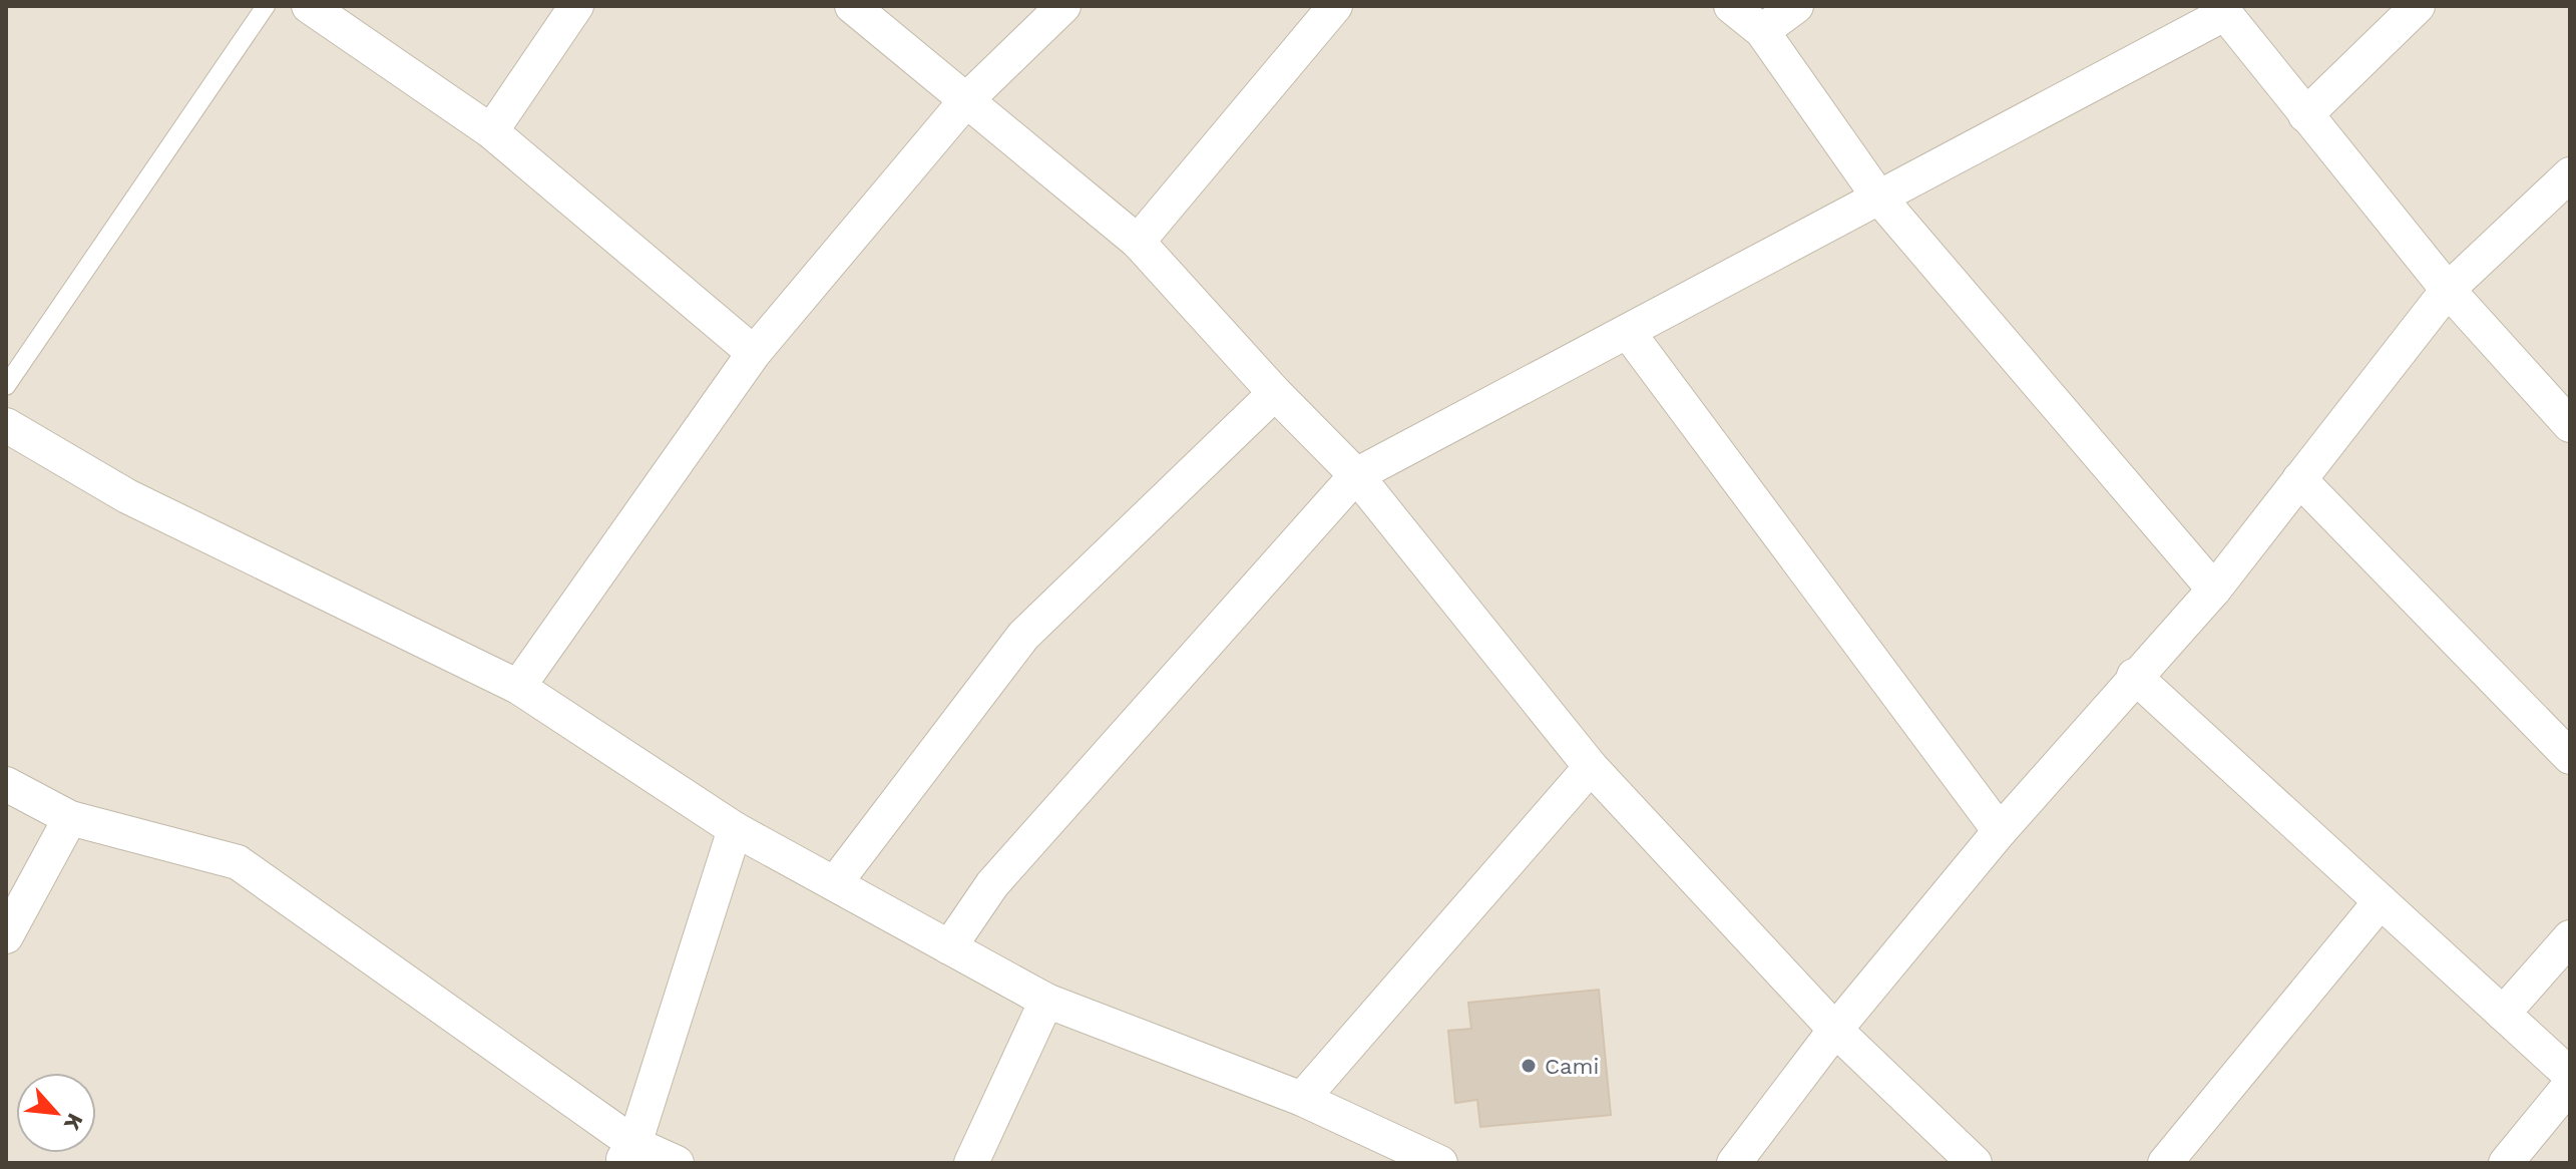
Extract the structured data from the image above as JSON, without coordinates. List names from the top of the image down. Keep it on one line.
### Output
{"places":["Cami"],"north":"bottom right"}
